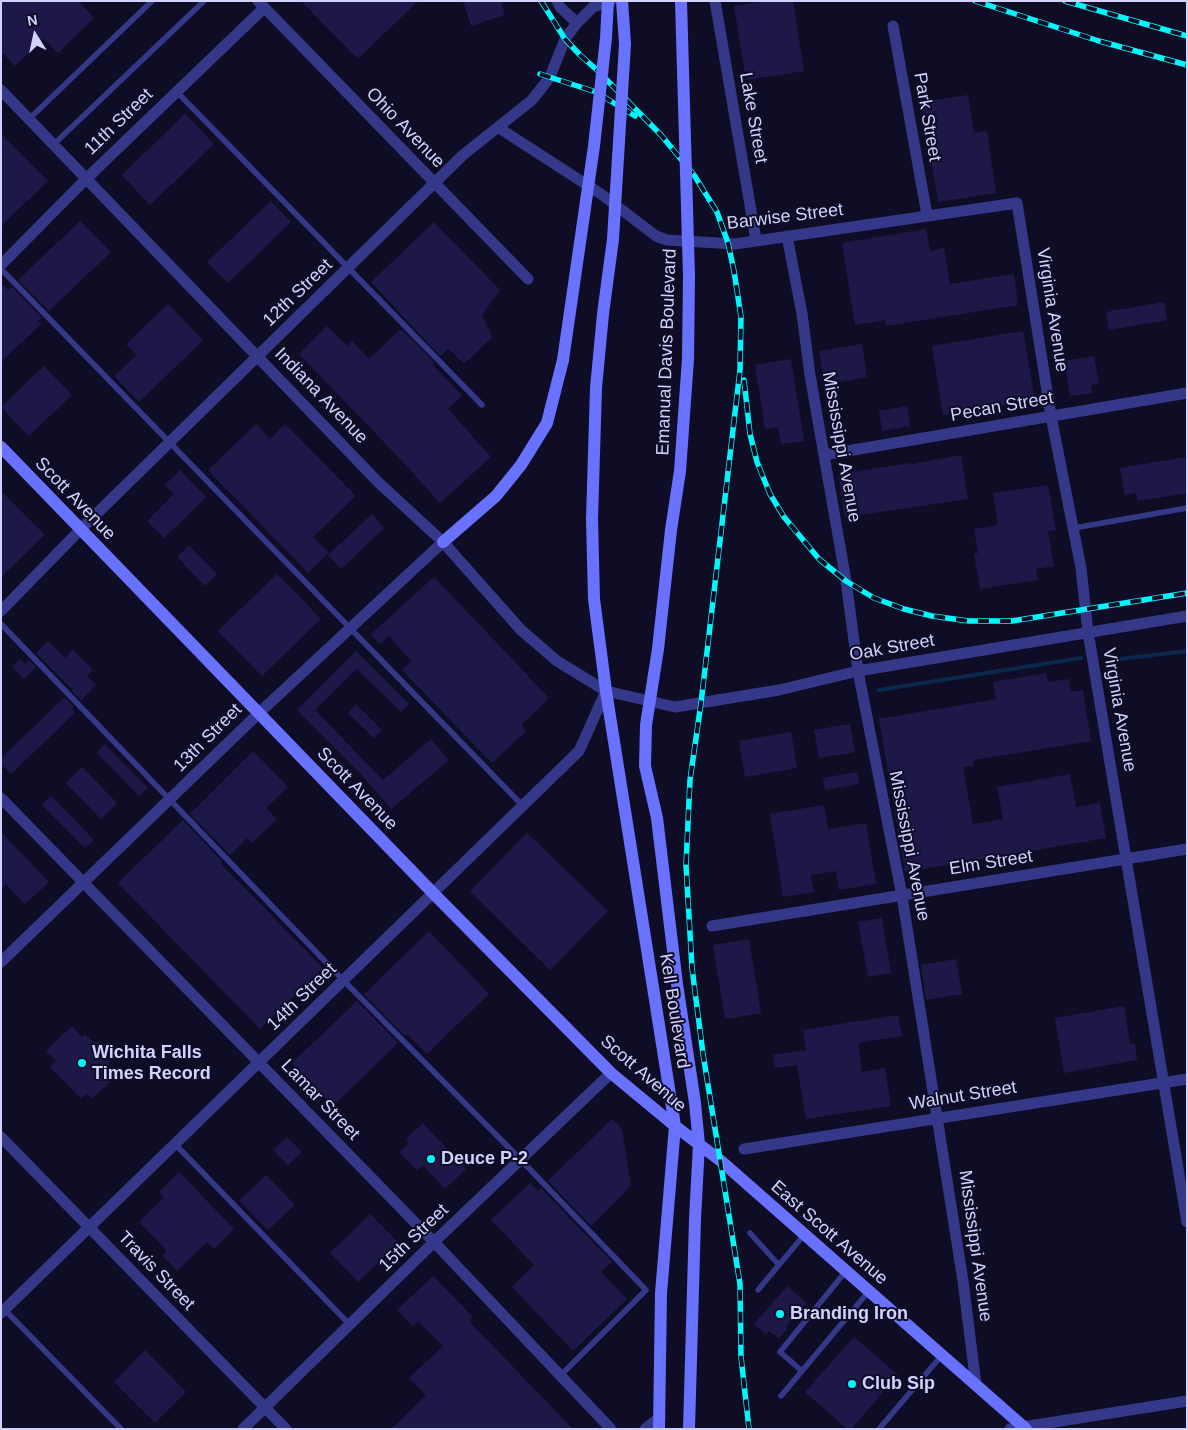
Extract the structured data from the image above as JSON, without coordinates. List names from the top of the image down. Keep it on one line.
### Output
{"streets":{"main road":["Emanual Davis Boulevard","Scott Avenue","Kell Boulevard","East Scott Avenue"],"street":["Park Street","Lake Street","11th Street","Ohio Avenue","Barwise Street","12th Street","Virginia Avenue","Indiana Avenue","Pecan Street","Mississippi Avenue","Oak Street","13th Street","Elm Street","14th Street","Walnut Street","Lamar Street","15th Street","Travis Street"]},"crossings":[["Park Street","Barwise Street"],["Lake Street","Barwise Street"],["11th Street","Ohio Avenue"],["11th Street","Indiana Avenue"],["Ohio Avenue","12th Street"],["Barwise Street","12th Street"],["Barwise Street","Virginia Avenue"],["Barwise Street","Mississippi Avenue"],["12th Street","Indiana Avenue"],["12th Street","Scott Avenue"],["Virginia Avenue","Pecan Street"],["Virginia Avenue","Oak Street"],["Virginia Avenue","Elm Street"],["Virginia Avenue","Walnut Street"],["Emanual Davis Boulevard","Oak Street"],["Emanual Davis Boulevard","Kell Boulevard"],["Indiana Avenue","Oak Street"],["Indiana Avenue","13th Street"],["Indiana Avenue","14th Street"],["Indiana Avenue","Kell Boulevard"],["Pecan Street","Mississippi Avenue"],["Mississippi Avenue","Oak Street"],["Mississippi Avenue","Elm Street"],["Mississippi Avenue","Walnut Street"],["Mississippi Avenue","East Scott Avenue"],["Scott Avenue","13th Street"],["Scott Avenue","14th Street"],["Scott Avenue","Kell Boulevard"],["Scott Avenue","East Scott Avenue"],["Scott Avenue","15th Street"],["Oak Street","14th Street"],["Oak Street","Kell Boulevard"],["13th Street","Lamar Street"],["14th Street","Kell Boulevard"],["14th Street","Lamar Street"],["14th Street","Travis Street"],["Kell Boulevard","East Scott Avenue"],["Lamar Street","15th Street"],["15th Street","Travis Street"]],"places":["Wichita Falls Times Record","Deuce P-2","Branding Iron","Club Sip"],"north":"top"}
